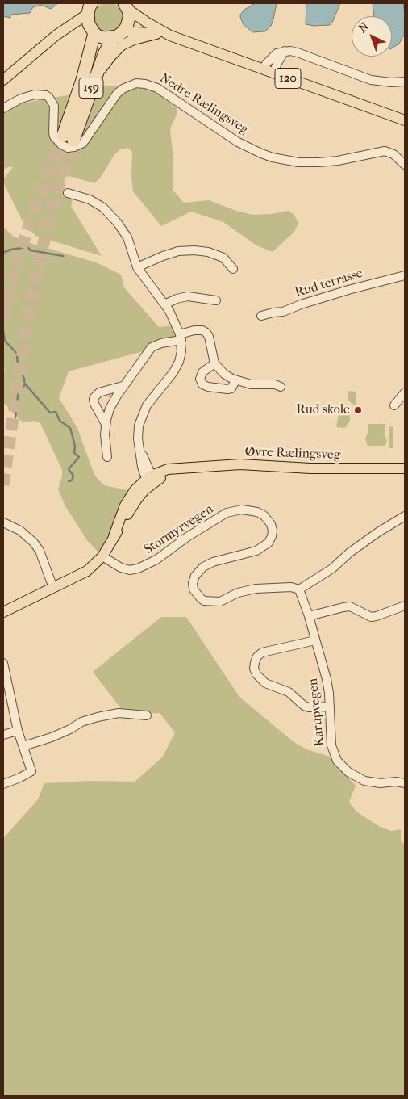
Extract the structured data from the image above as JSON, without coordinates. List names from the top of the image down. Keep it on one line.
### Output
{"streets":{"highway":["159"],"main road":["120","Øvre Rælingsveg"],"street":["Nedre Rælingsveg","Rud terrasse","Stormyrvegen","Karupvegen"]},"crossings":[["120","159"],["Øvre Rælingsveg","Stormyrvegen"],["Stormyrvegen","Karupvegen"]],"places":["Rud skole"],"north":"top left"}
